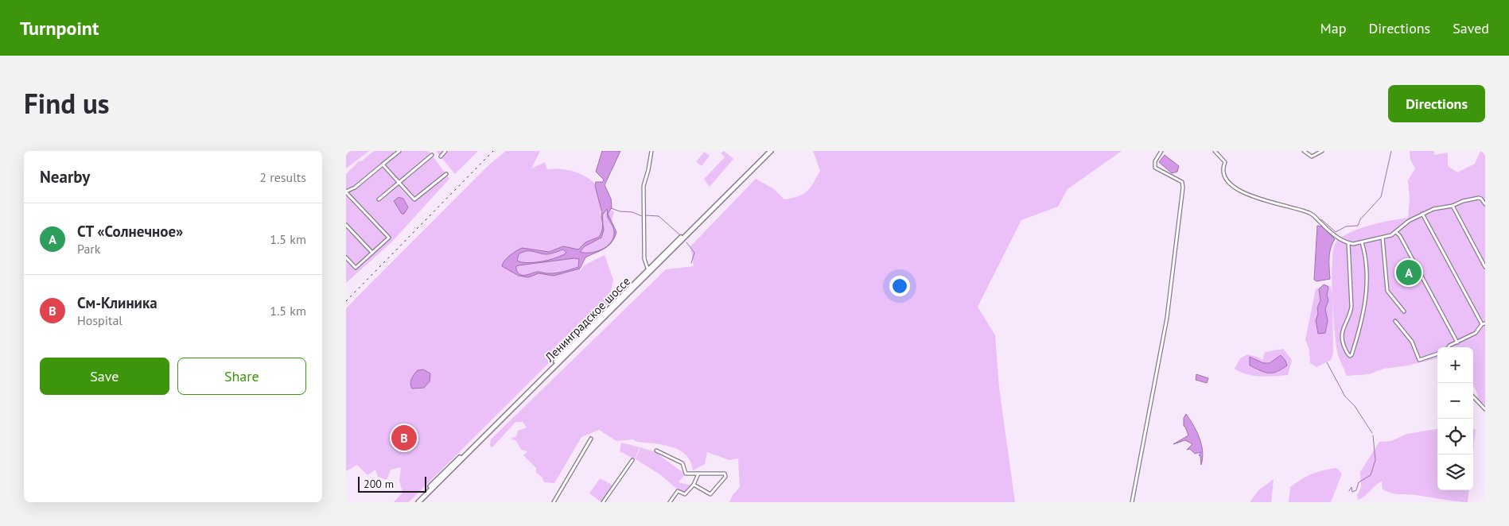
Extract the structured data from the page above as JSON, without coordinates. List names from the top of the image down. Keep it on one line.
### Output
{"streets":{"highway":["Ленинградское шоссе"]},"scale_bar":"200 m","page":{"header":"Turnpoint","nav":["Map","Directions","Saved"],"title":"Find us","buttons":["Directions",["Save","Share"]],"heading":["Nearby","2 results"],"list":[{"mark":"A","name":"СТ «Солнечное»","note":"Park","value":"1.5 km"},{"mark":"B","name":"См-Клиника","note":"Hospital","value":"1.5 km"}],"pins":["A","B"],"map_buttons":["+","−"],"scale":"200 m"}}
